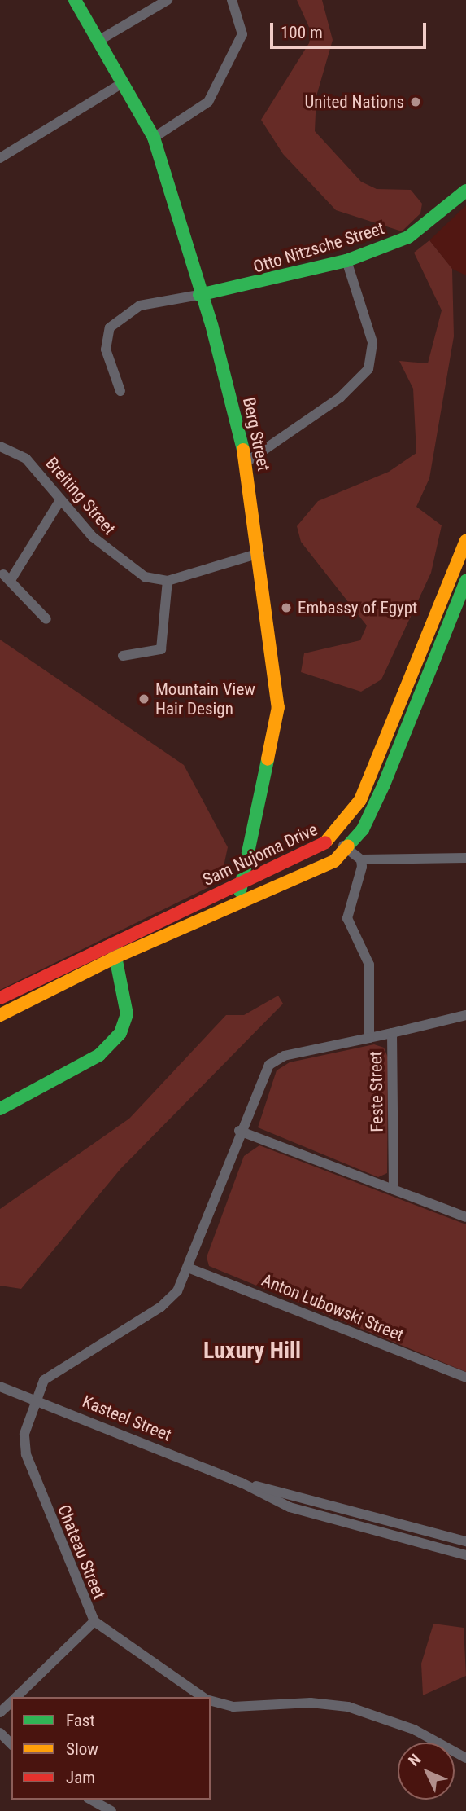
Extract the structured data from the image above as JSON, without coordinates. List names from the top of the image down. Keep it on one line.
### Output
{"streets":{"main road":["Otto Nitzsche Street","Berg Street","Sam Nujoma Drive"],"street":["Breiting Street","Feste Street","Anton Lubowski Street","Kasteel Street","Chateau Street"]},"crossings":[["Otto Nitzsche Street","Berg Street"],["Berg Street","Sam Nujoma Drive"],["Kasteel Street","Chateau Street"]],"districts":["Luxury Hill"],"places":["United Nations","Embassy of Egypt","Mountain View Hair Design"],"legend":["Fast","Slow","Jam"],"scale_bar":"100 m","north":"top left"}
